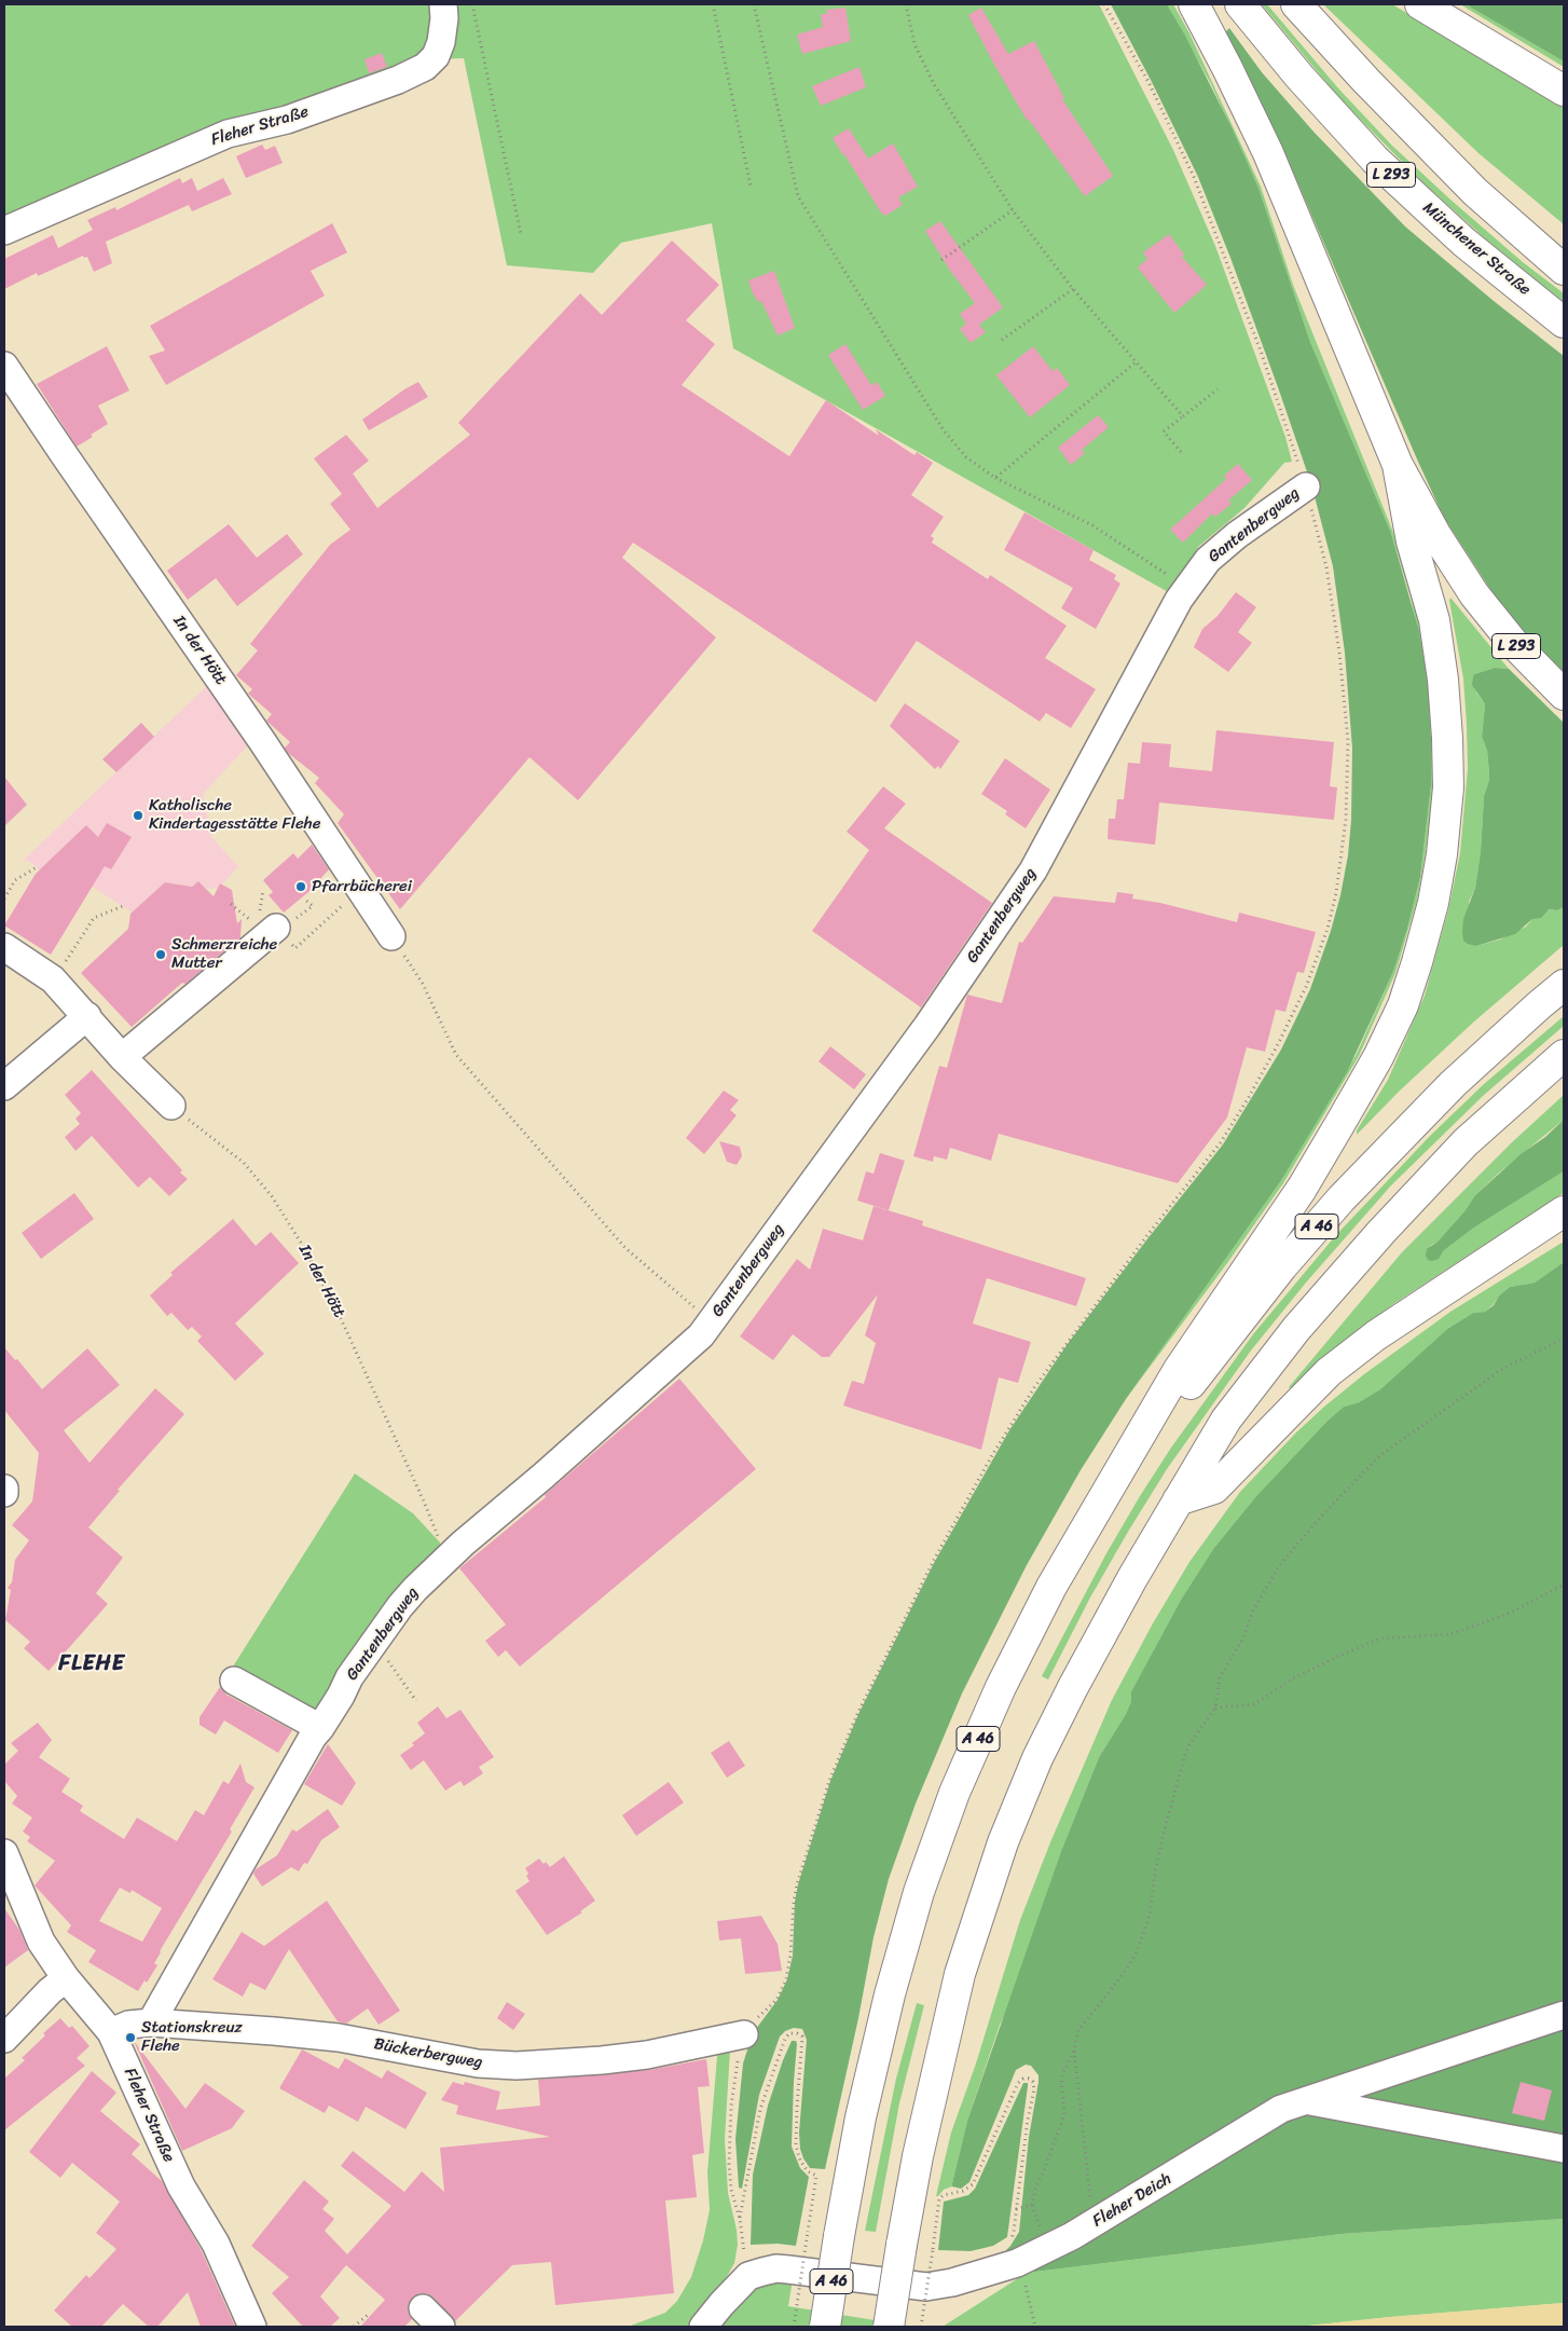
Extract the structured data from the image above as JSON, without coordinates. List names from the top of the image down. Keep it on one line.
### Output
{"streets":{"highway":["L 293","Münchener Straße","A 46"],"street":["Fleher Straße","Gantenbergweg","In der Hött","Bückerbergweg","Fleher Deich"]},"crossings":[["Fleher Straße","Bückerbergweg"],["Gantenbergweg","In der Hött"],["Gantenbergweg","Bückerbergweg"]],"districts":["FLEHE"],"places":["Katholische Kindertagesstätte Flehe","Pfarrbücherei","Schmerzreiche Mutter","Stationskreuz Flehe"]}
